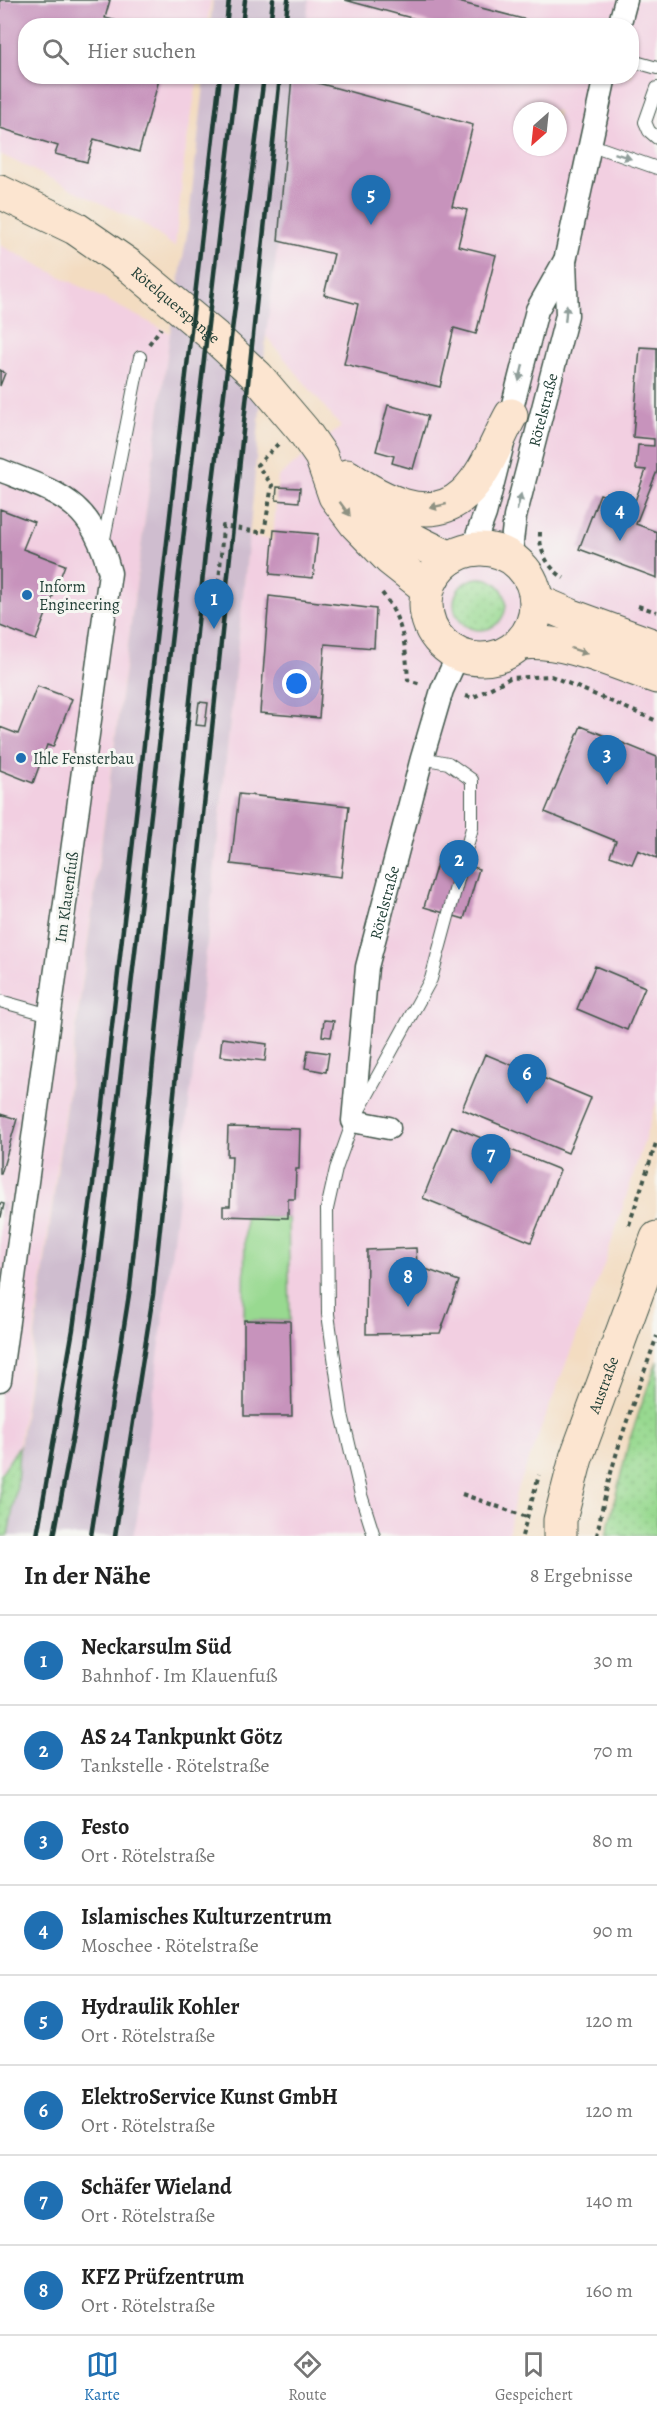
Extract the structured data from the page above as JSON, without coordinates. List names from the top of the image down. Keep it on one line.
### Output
{"streets":{"main road":["Rötelquerspange","Austraße"],"street":["Rötelstraße","Im Klauenfuß"]},"crossings":[["Rötelquerspange","Rötelstraße"]],"places":["Inform Engineering","Ihle Fensterbau"],"north":"bottom left","page":{"search":"Hier suchen","pins":["5","4","1","3","2","6","7","8"],"heading":["In der Nähe","8 Ergebnisse"],"list":[{"mark":"1","name":"Neckarsulm Süd","note":"Bahnhof · Im Klauenfuß","value":"30 m"},{"mark":"2","name":"AS 24 Tankpunkt Götz","note":"Tankstelle · Rötelstraße","value":"70 m"},{"mark":"3","name":"Festo","note":"Ort · Rötelstraße","value":"80 m"},{"mark":"4","name":"Islamisches Kulturzentrum","note":"Moschee · Rötelstraße","value":"90 m"},{"mark":"5","name":"Hydraulik Kohler","note":"Ort · Rötelstraße","value":"120 m"},{"mark":"6","name":"ElektroService Kunst GmbH","note":"Ort · Rötelstraße","value":"120 m"},{"mark":"7","name":"Schäfer Wieland","note":"Ort · Rötelstraße","value":"140 m"},{"mark":"8","name":"KFZ Prüfzentrum","note":"Ort · Rötelstraße","value":"160 m"}],"nav":["Karte","Route","Gespeichert"]}}
